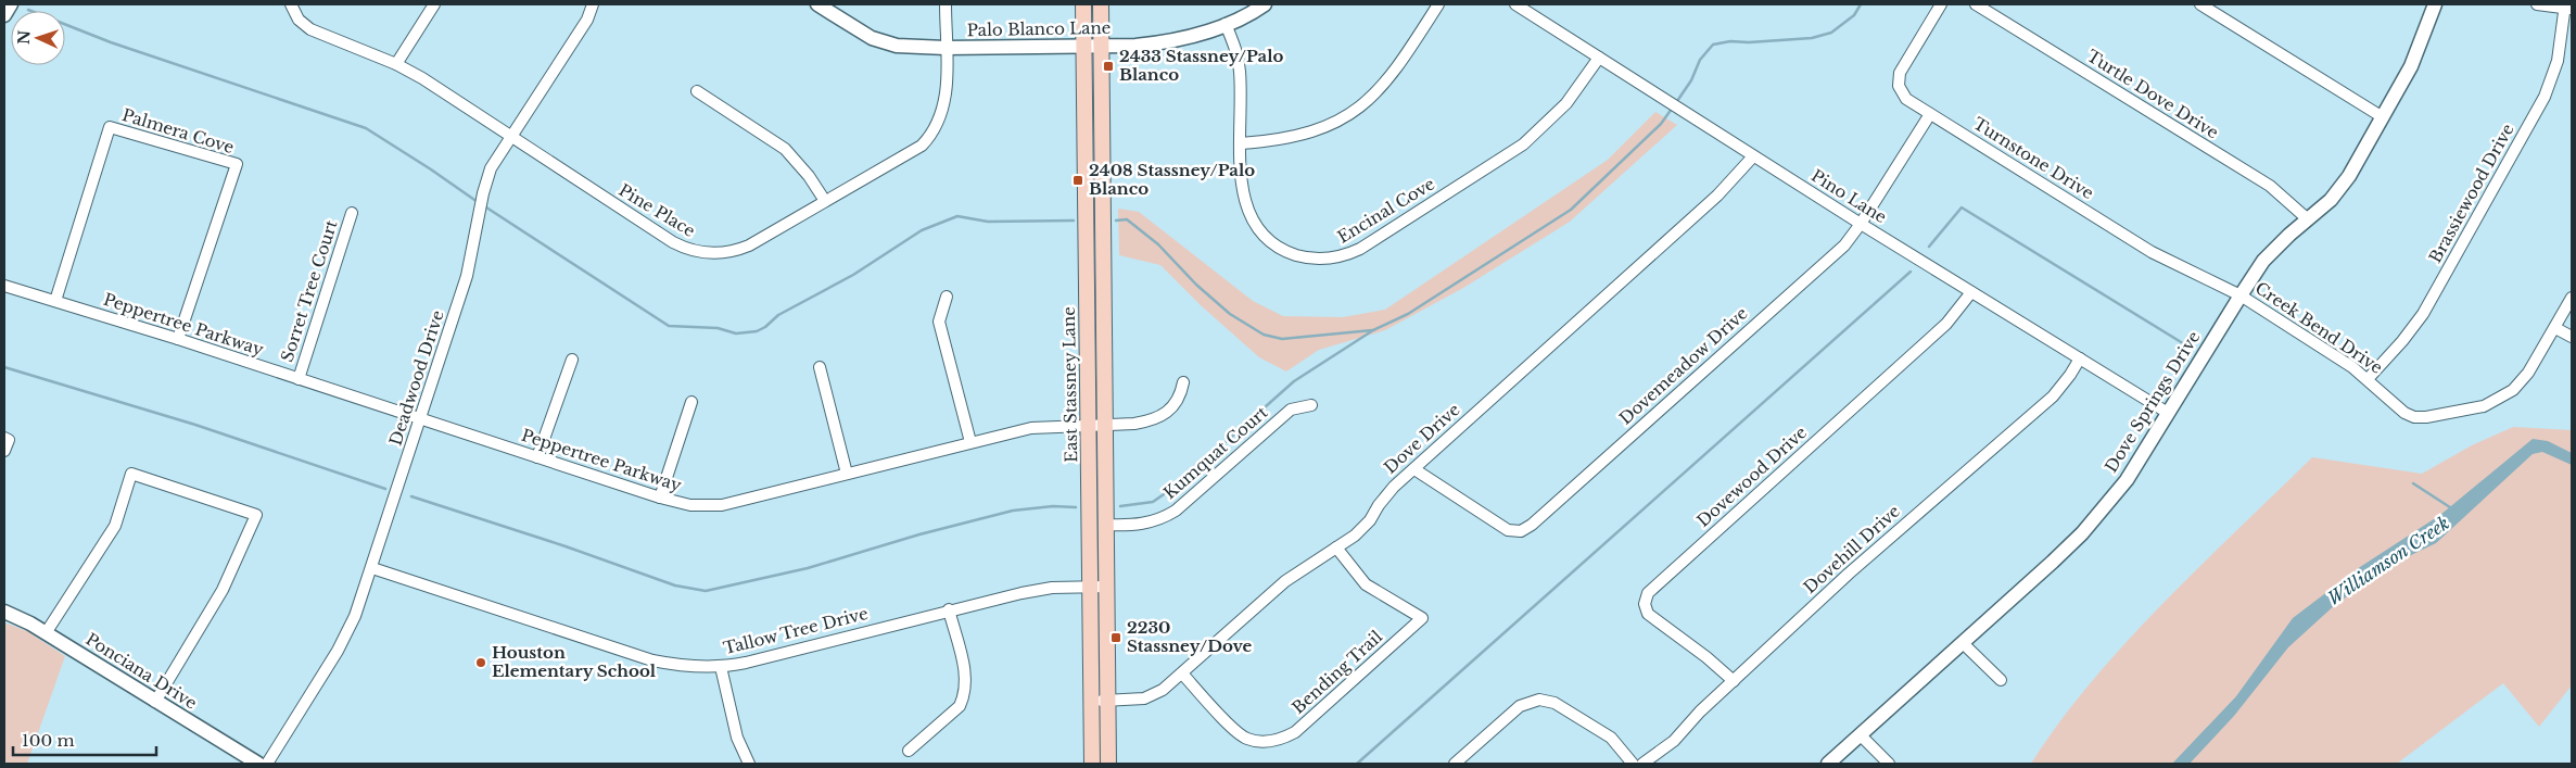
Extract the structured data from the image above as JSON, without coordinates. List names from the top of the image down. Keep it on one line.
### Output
{"streets":{"main road":["East Stassney Lane"],"street":["Palo Blanco Lane","Turtle Dove Drive","Palmera Cove","Turnstone Drive","Brassiewood Drive","Pino Lane","Pine Place","Encinal Cove","Sorret Tree Court","Peppertree Parkway","Creek Bend Drive","Dovemeadow Drive","Deadwood Drive","Dove Springs Drive","Dove Drive","Kumquat Court","Dovewood Drive","Dovehill Drive","Tallow Tree Drive","Ponciana Drive","Bending Trail"]},"crossings":[["Palo Blanco Lane","Pine Place"],["Palo Blanco Lane","Encinal Cove"],["Palo Blanco Lane","East Stassney Lane"],["Turtle Dove Drive","Dove Springs Drive"],["Palmera Cove","Peppertree Parkway"],["Turnstone Drive","Creek Bend Drive"],["Turnstone Drive","Dovemeadow Drive"],["Turnstone Drive","Dove Springs Drive"],["Brassiewood Drive","Creek Bend Drive"],["Pino Lane","Encinal Cove"],["Pino Lane","Dovemeadow Drive"],["Pino Lane","Dove Springs Drive"],["Pino Lane","Dove Drive"],["Pino Lane","Dovewood Drive"],["Pino Lane","Dovehill Drive"],["Pine Place","Deadwood Drive"],["Sorret Tree Court","Peppertree Parkway"],["Peppertree Parkway","Deadwood Drive"],["Peppertree Parkway","East Stassney Lane"],["Creek Bend Drive","Dove Springs Drive"],["Dovemeadow Drive","Dove Drive"],["Deadwood Drive","Tallow Tree Drive"],["East Stassney Lane","Dove Drive"],["East Stassney Lane","Tallow Tree Drive"],["Dove Drive","Bending Trail"],["Dovewood Drive","Dovehill Drive"]],"water":["Williamson Creek"],"places":{"transit":["2433 Stassney/Palo Blanco","2408 Stassney/Palo Blanco","2230 Stassney/Dove"],"other":["Houston Elementary School"]},"scale_bar":"100 m","north":"left"}
